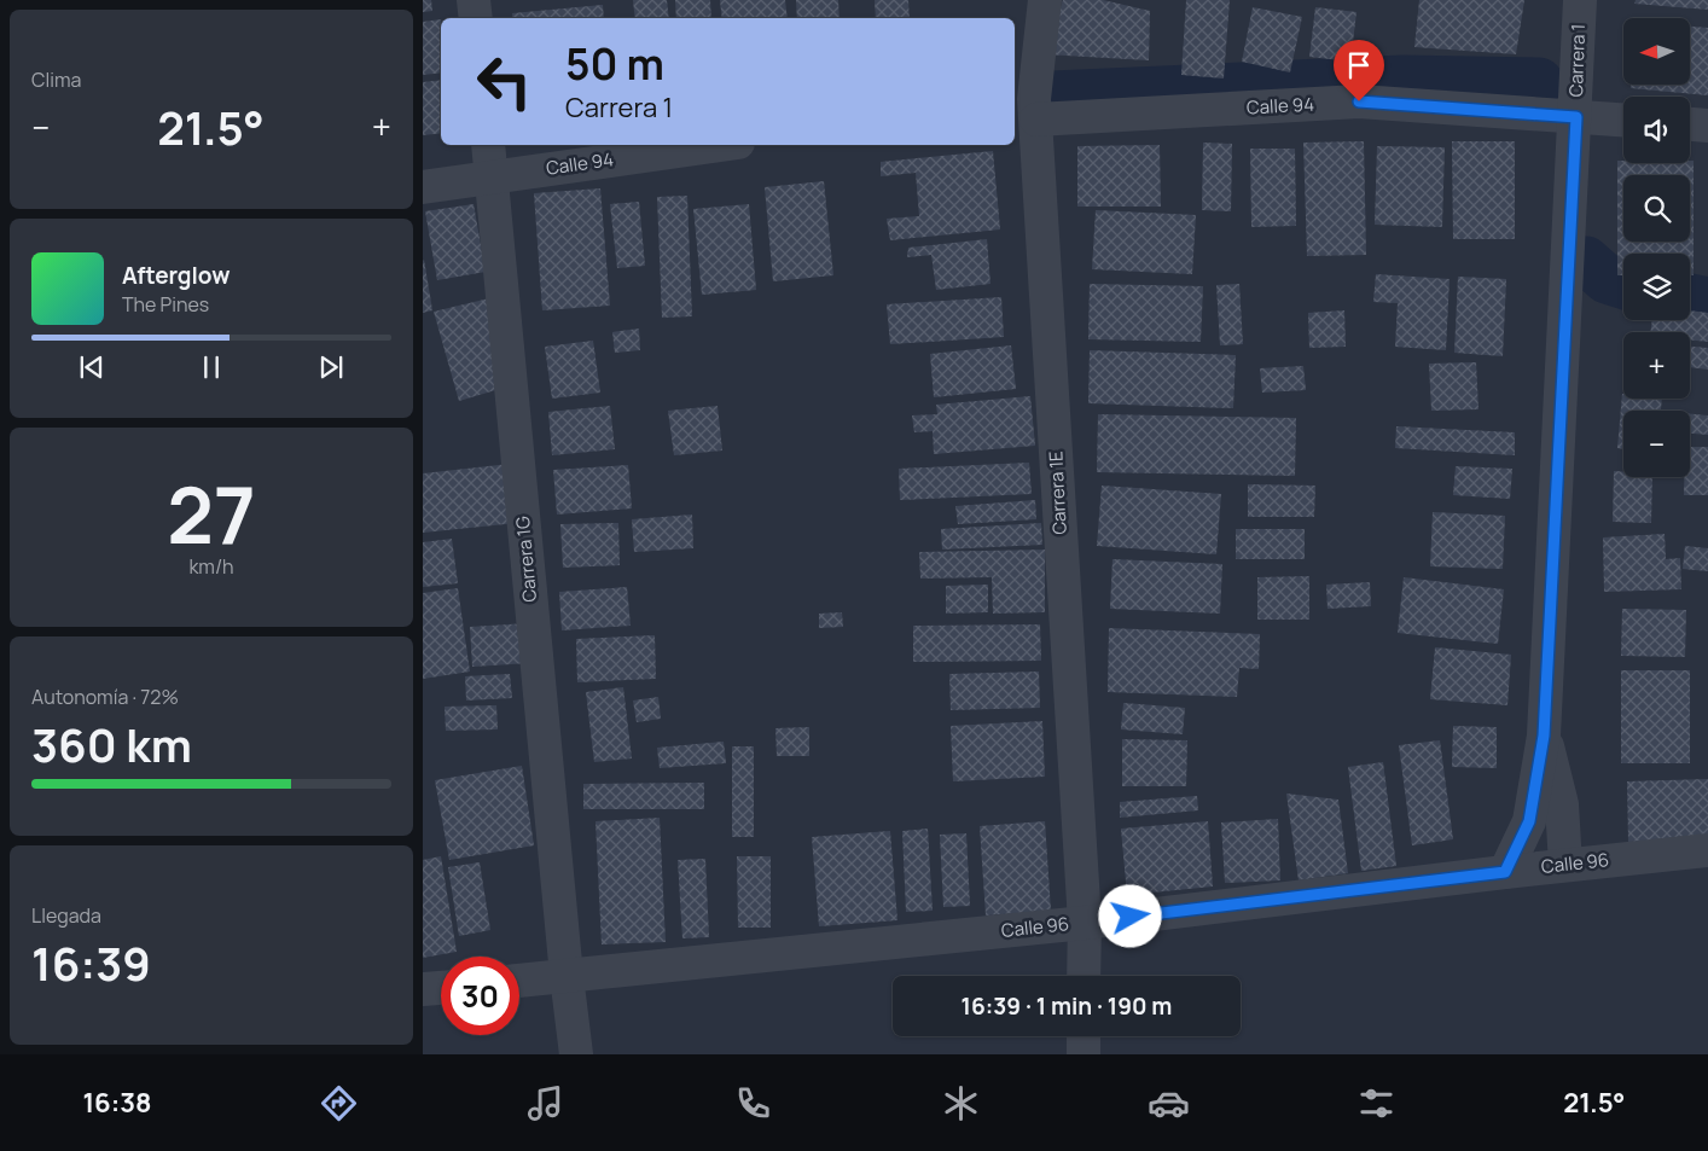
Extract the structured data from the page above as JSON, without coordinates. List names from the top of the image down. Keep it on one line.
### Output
{"streets":{"street":["Carrera 1","Calle 94","Carrera 1E","Carrera 1G","Calle 96"]},"crossings":[["Carrera 1","Calle 94"],["Carrera 1","Calle 96"],["Calle 94","Carrera 1E"],["Calle 94","Carrera 1G"],["Carrera 1E","Calle 96"],["Carrera 1G","Calle 96"]],"north":"left","page":{"tile":["Clima",["27","km/h"],["Autonomía · 72%","360 km"],["Llegada","16:39"]],"map_buttons":["+","−"],"turn":["50 m","Carrera 1"],"heat":["−","21.5°","+"],"song":["Afterglow","The Pines"],"limit":"30","trip":"16:39 · 1 min · 190 m","tabs":["16:38","21.5°"]}}
